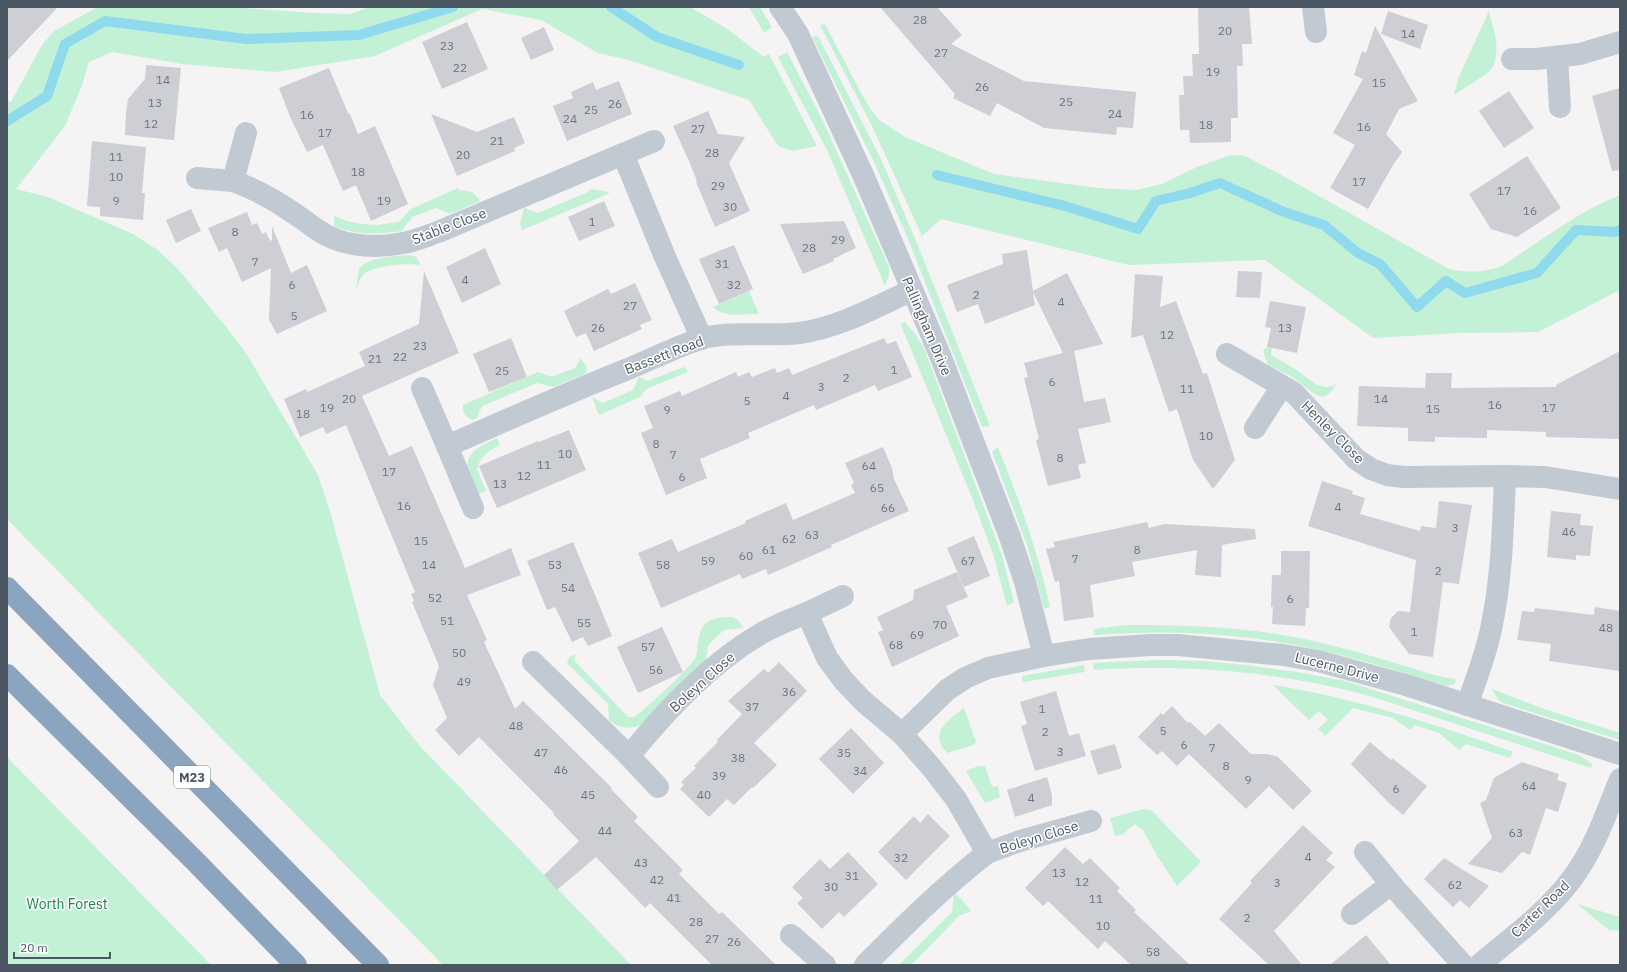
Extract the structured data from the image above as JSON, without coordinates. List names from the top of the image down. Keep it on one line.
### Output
{"streets":{"highway":["M23"],"street":["Stable Close","Pallingham Drive","Bassett Road","Henley Close","Lucerne Drive","Boleyn Close","Carter Road"]},"crossings":[["Pallingham Drive","Bassett Road"],["Pallingham Drive","Lucerne Drive"]],"parks":["Worth Forest"],"house_numbers":["28","20","14","23","27","22","19","14","15","26","25","13","26","25","24","16","24","12","18","16","27","17","21","28","20","11","18","10","17","29","17","9","19","30","16","1","8","29","28","7","31","4","6","32","2","4","27","5","26","13","12","23","22","21","1","25","2","6","3","11","4","20","14","5","16","19","17","15","9","18","10","8","10","7","8","11","64","17","12","6","13","65","16","4","66","3","46","63","62","15","61","8","60","7","59","67","14","53","58","2","54","52","6","51","55","70","48","1","69","68","57","50","56","49","36","37","1","48","5","2","6","7","3","47","35","38","8","46","34","39","9","64","6","45","40","4","44","63","4","32","43","13","31","42","12","3","62","30","41","11","2","28","10","27","26","58"],"scale_bar":"20 m"}
